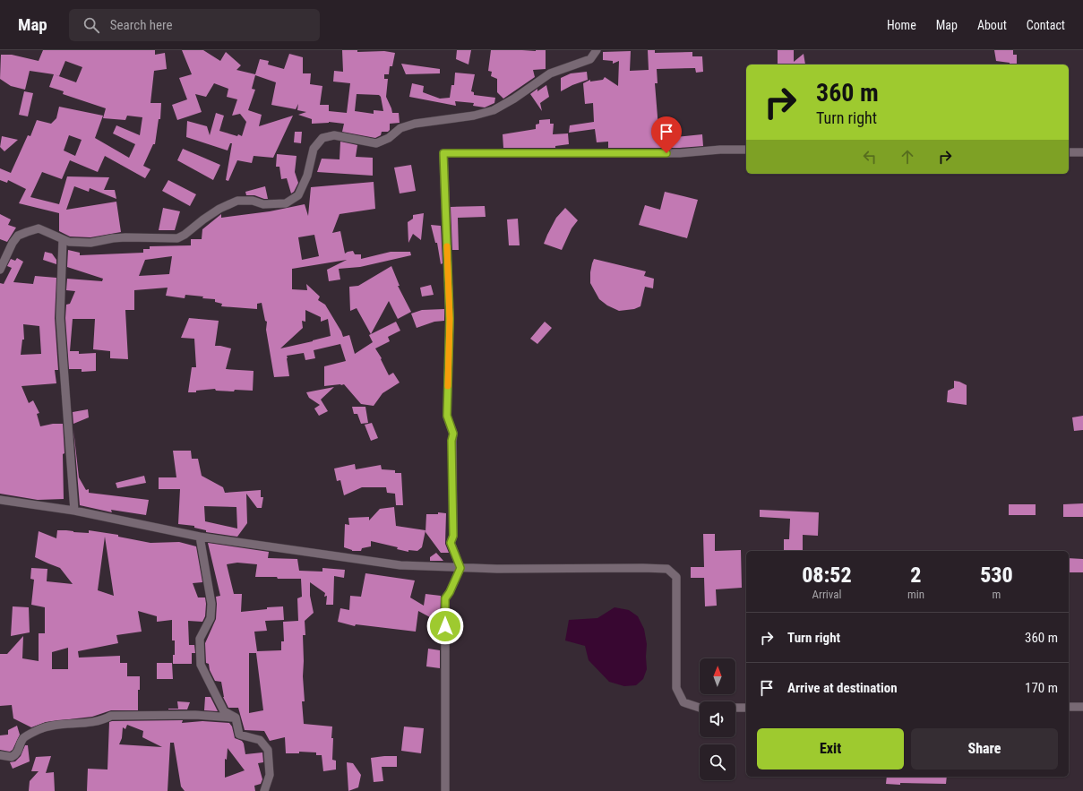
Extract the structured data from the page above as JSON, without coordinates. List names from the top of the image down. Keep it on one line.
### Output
{"north":"top","page":{"header":"Map","search":"Search here","nav":["Home","Map","About","Contact"],"turn":["360 m","Turn right"],"eta":["08:52","Arrival","2","min","530","m"],"list":[{"name":"Turn right","value":"360 m"},{"name":"Arrive at destination","value":"170 m"}],"buttons":["Exit","Share"]}}
